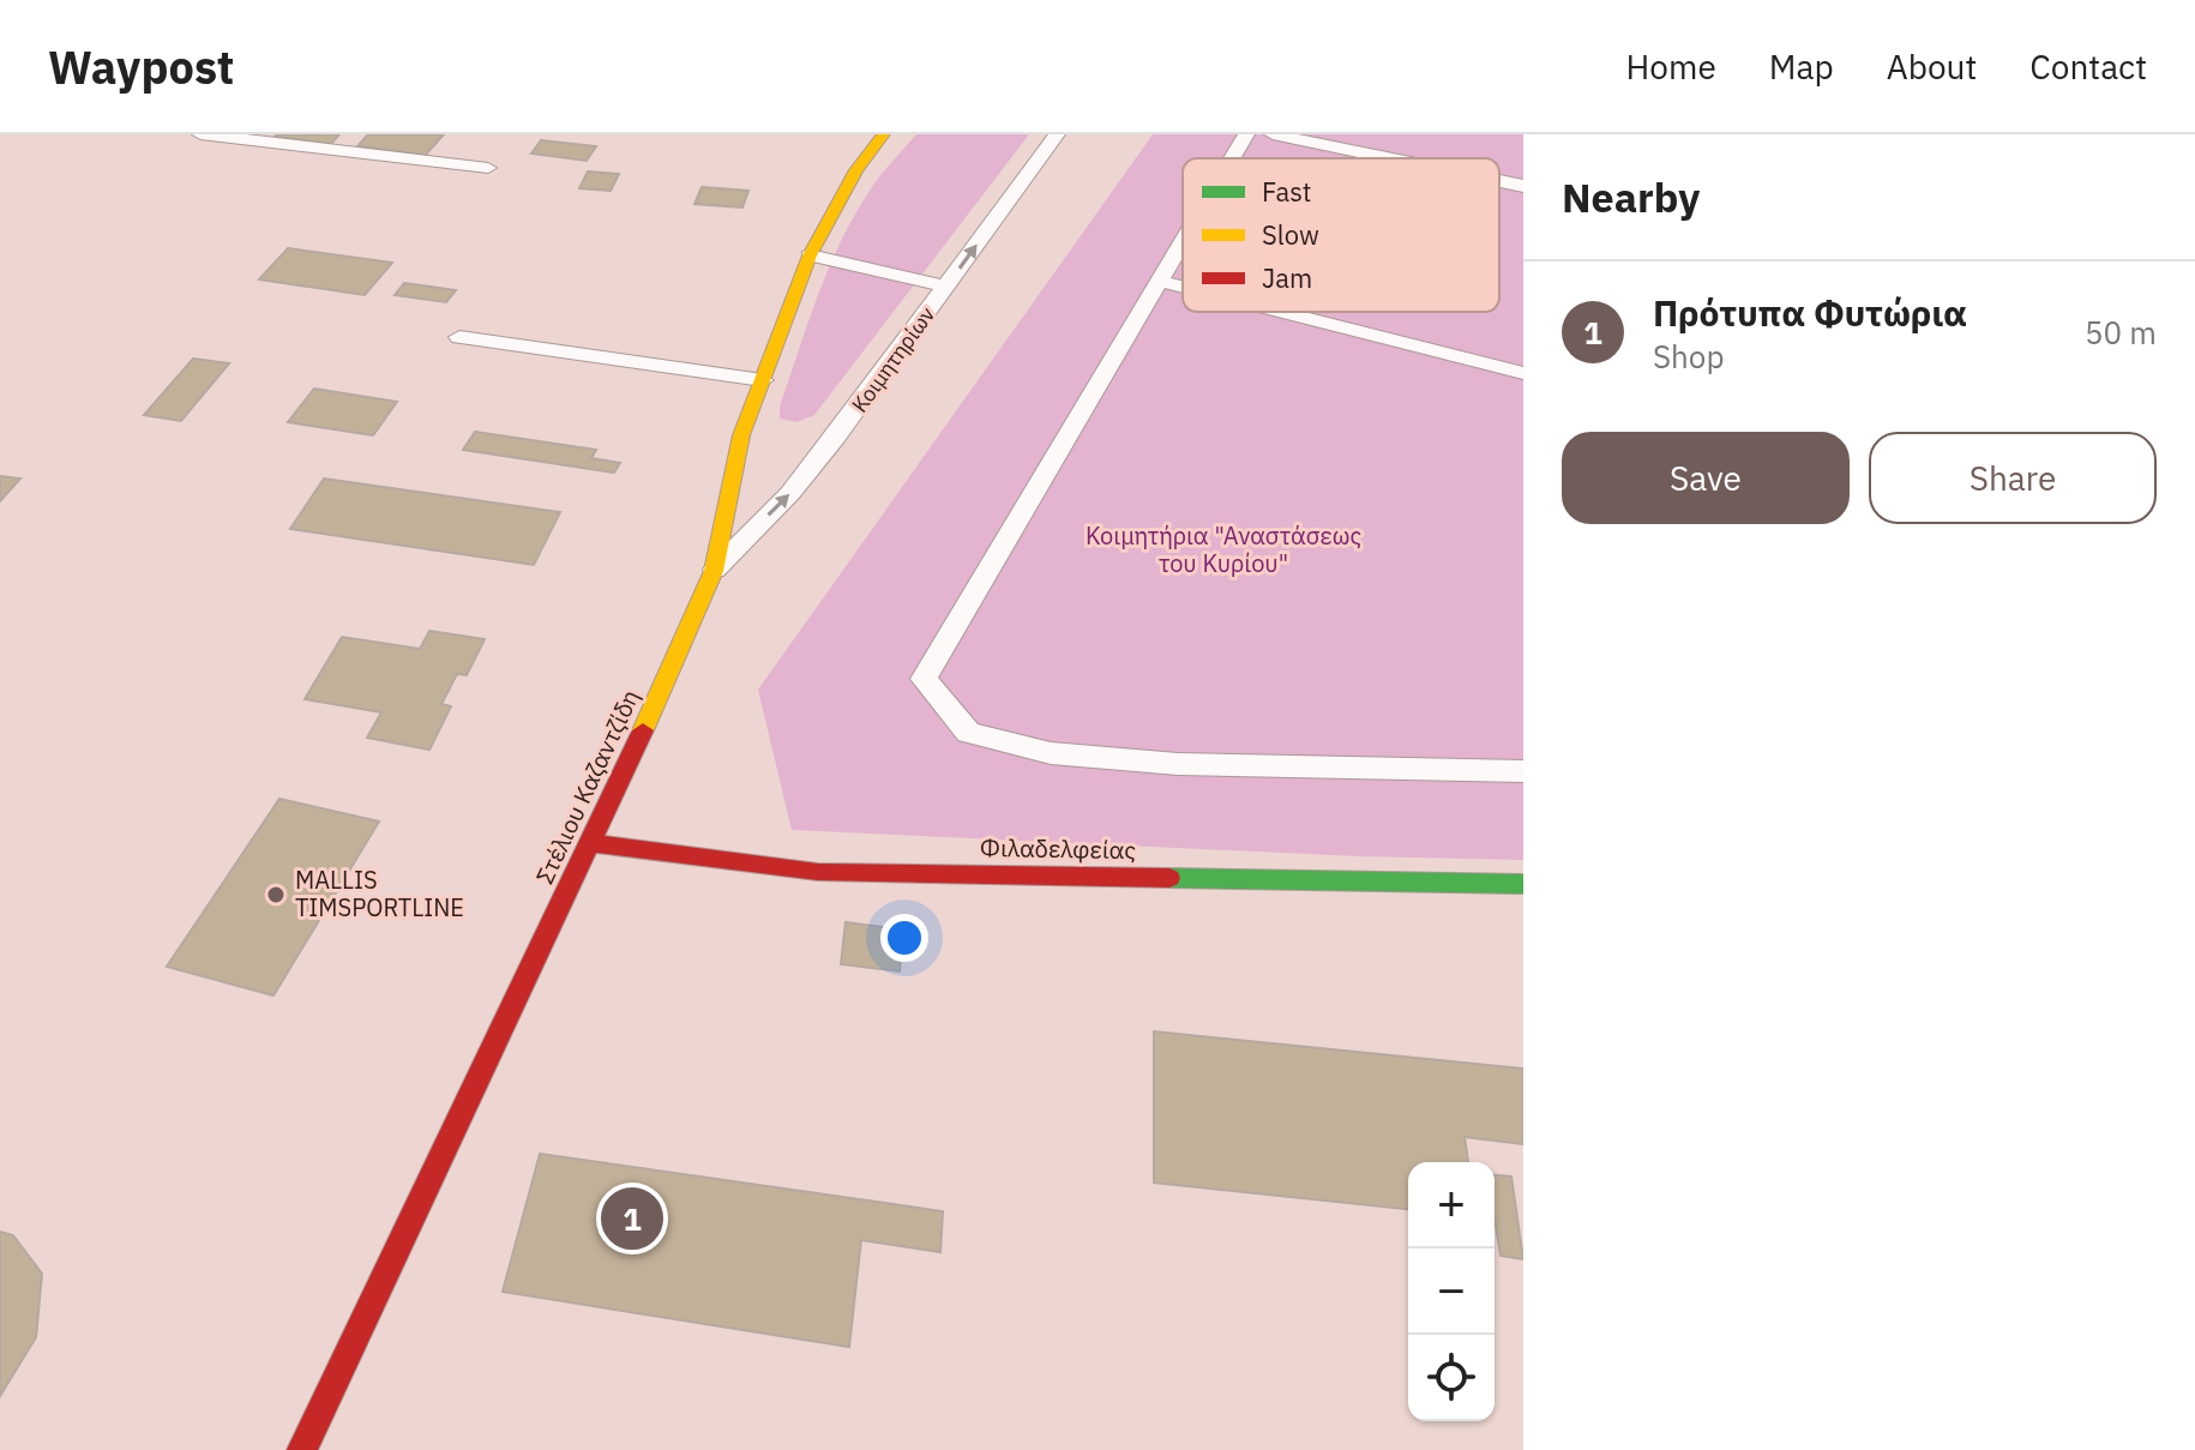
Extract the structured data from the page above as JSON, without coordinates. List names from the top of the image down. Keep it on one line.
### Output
{"streets":{"main road":["Στέλιου Καζαντζίδη","Φιλαδελφείας"],"lane":["Κοιμητηρίων"]},"crossings":[["Κοιμητηρίων","Στέλιου Καζαντζίδη"],["Στέλιου Καζαντζίδη","Φιλαδελφείας"]],"one_way":["Κοιμητηρίων"],"parks":["Κοιμητήρια \"Αναστάσεως του Κυρίου\""],"places":["MALLIS TIMSPORTLINE"],"legend":["Fast","Slow","Jam"],"page":{"header":"Waypost","nav":["Home","Map","About","Contact"],"heading":"Nearby","list":[{"mark":"1","name":"Πρότυπα Φυτώρια","note":"Shop","value":"50 m"}],"buttons":["Save","Share"],"map_buttons":["+","−"],"pins":"1"}}
